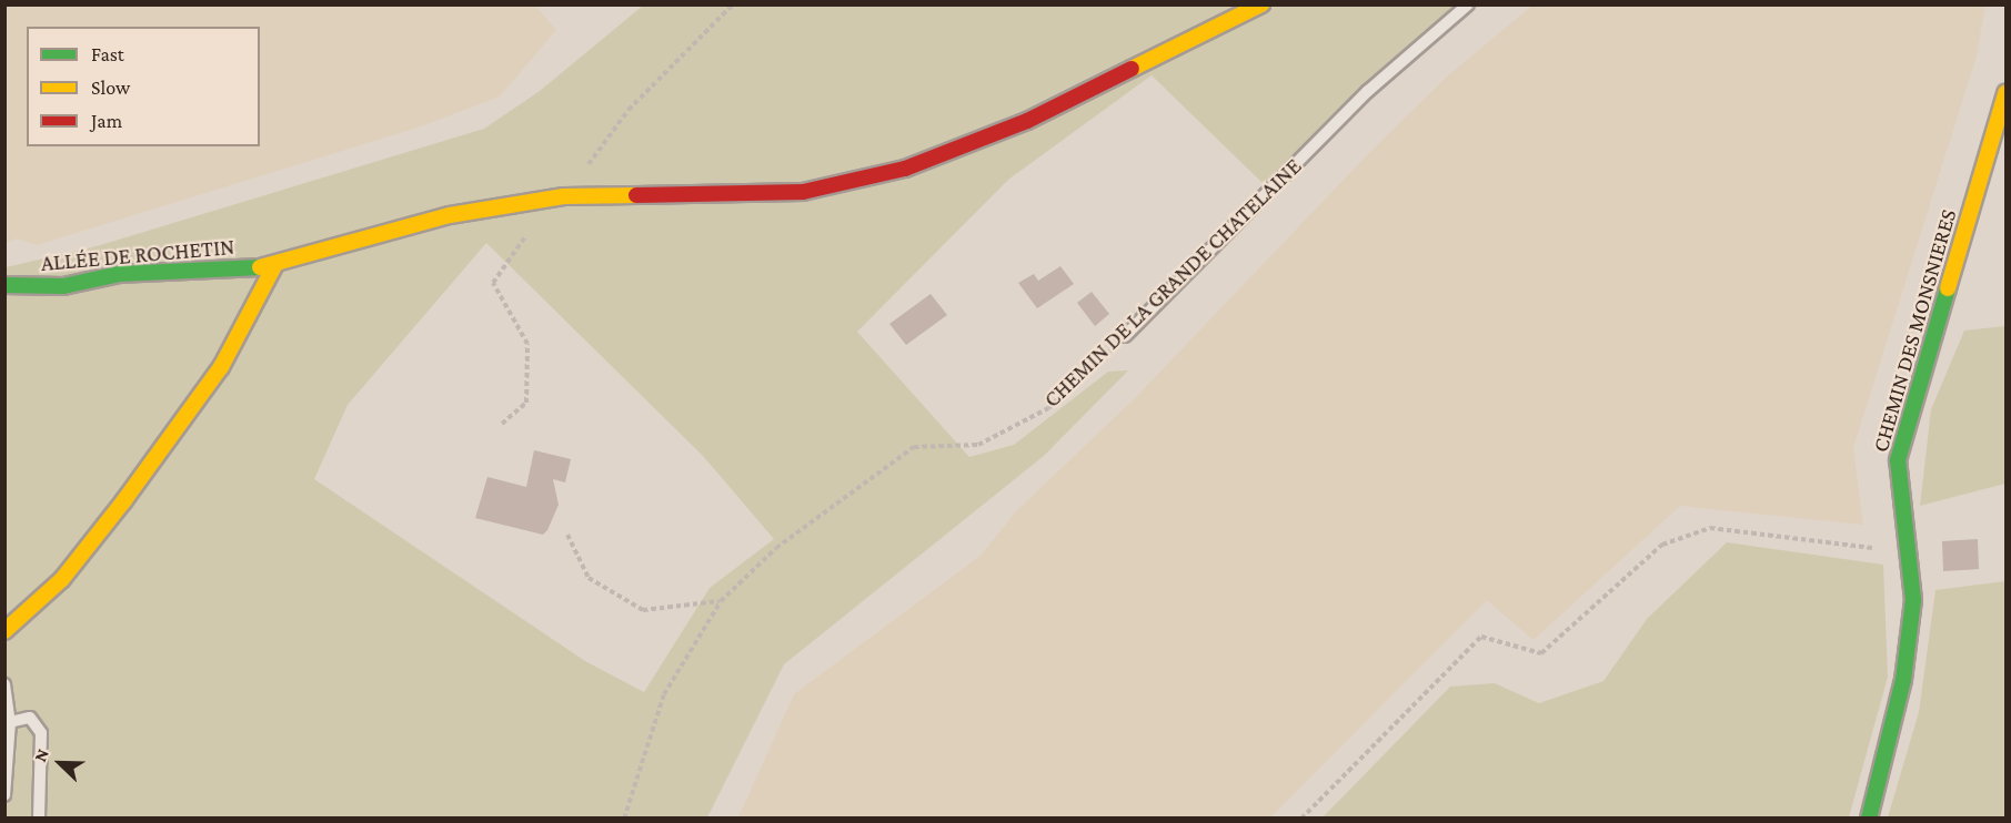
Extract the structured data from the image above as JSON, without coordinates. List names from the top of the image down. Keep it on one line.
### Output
{"streets":{"street":["ALLÉE DE ROCHETIN","CHEMIN DES MONSNIERES"],"lane":["CHEMIN DE LA GRANDE CHATELAINE"]},"legend":["Fast","Slow","Jam"],"north":"top left"}
